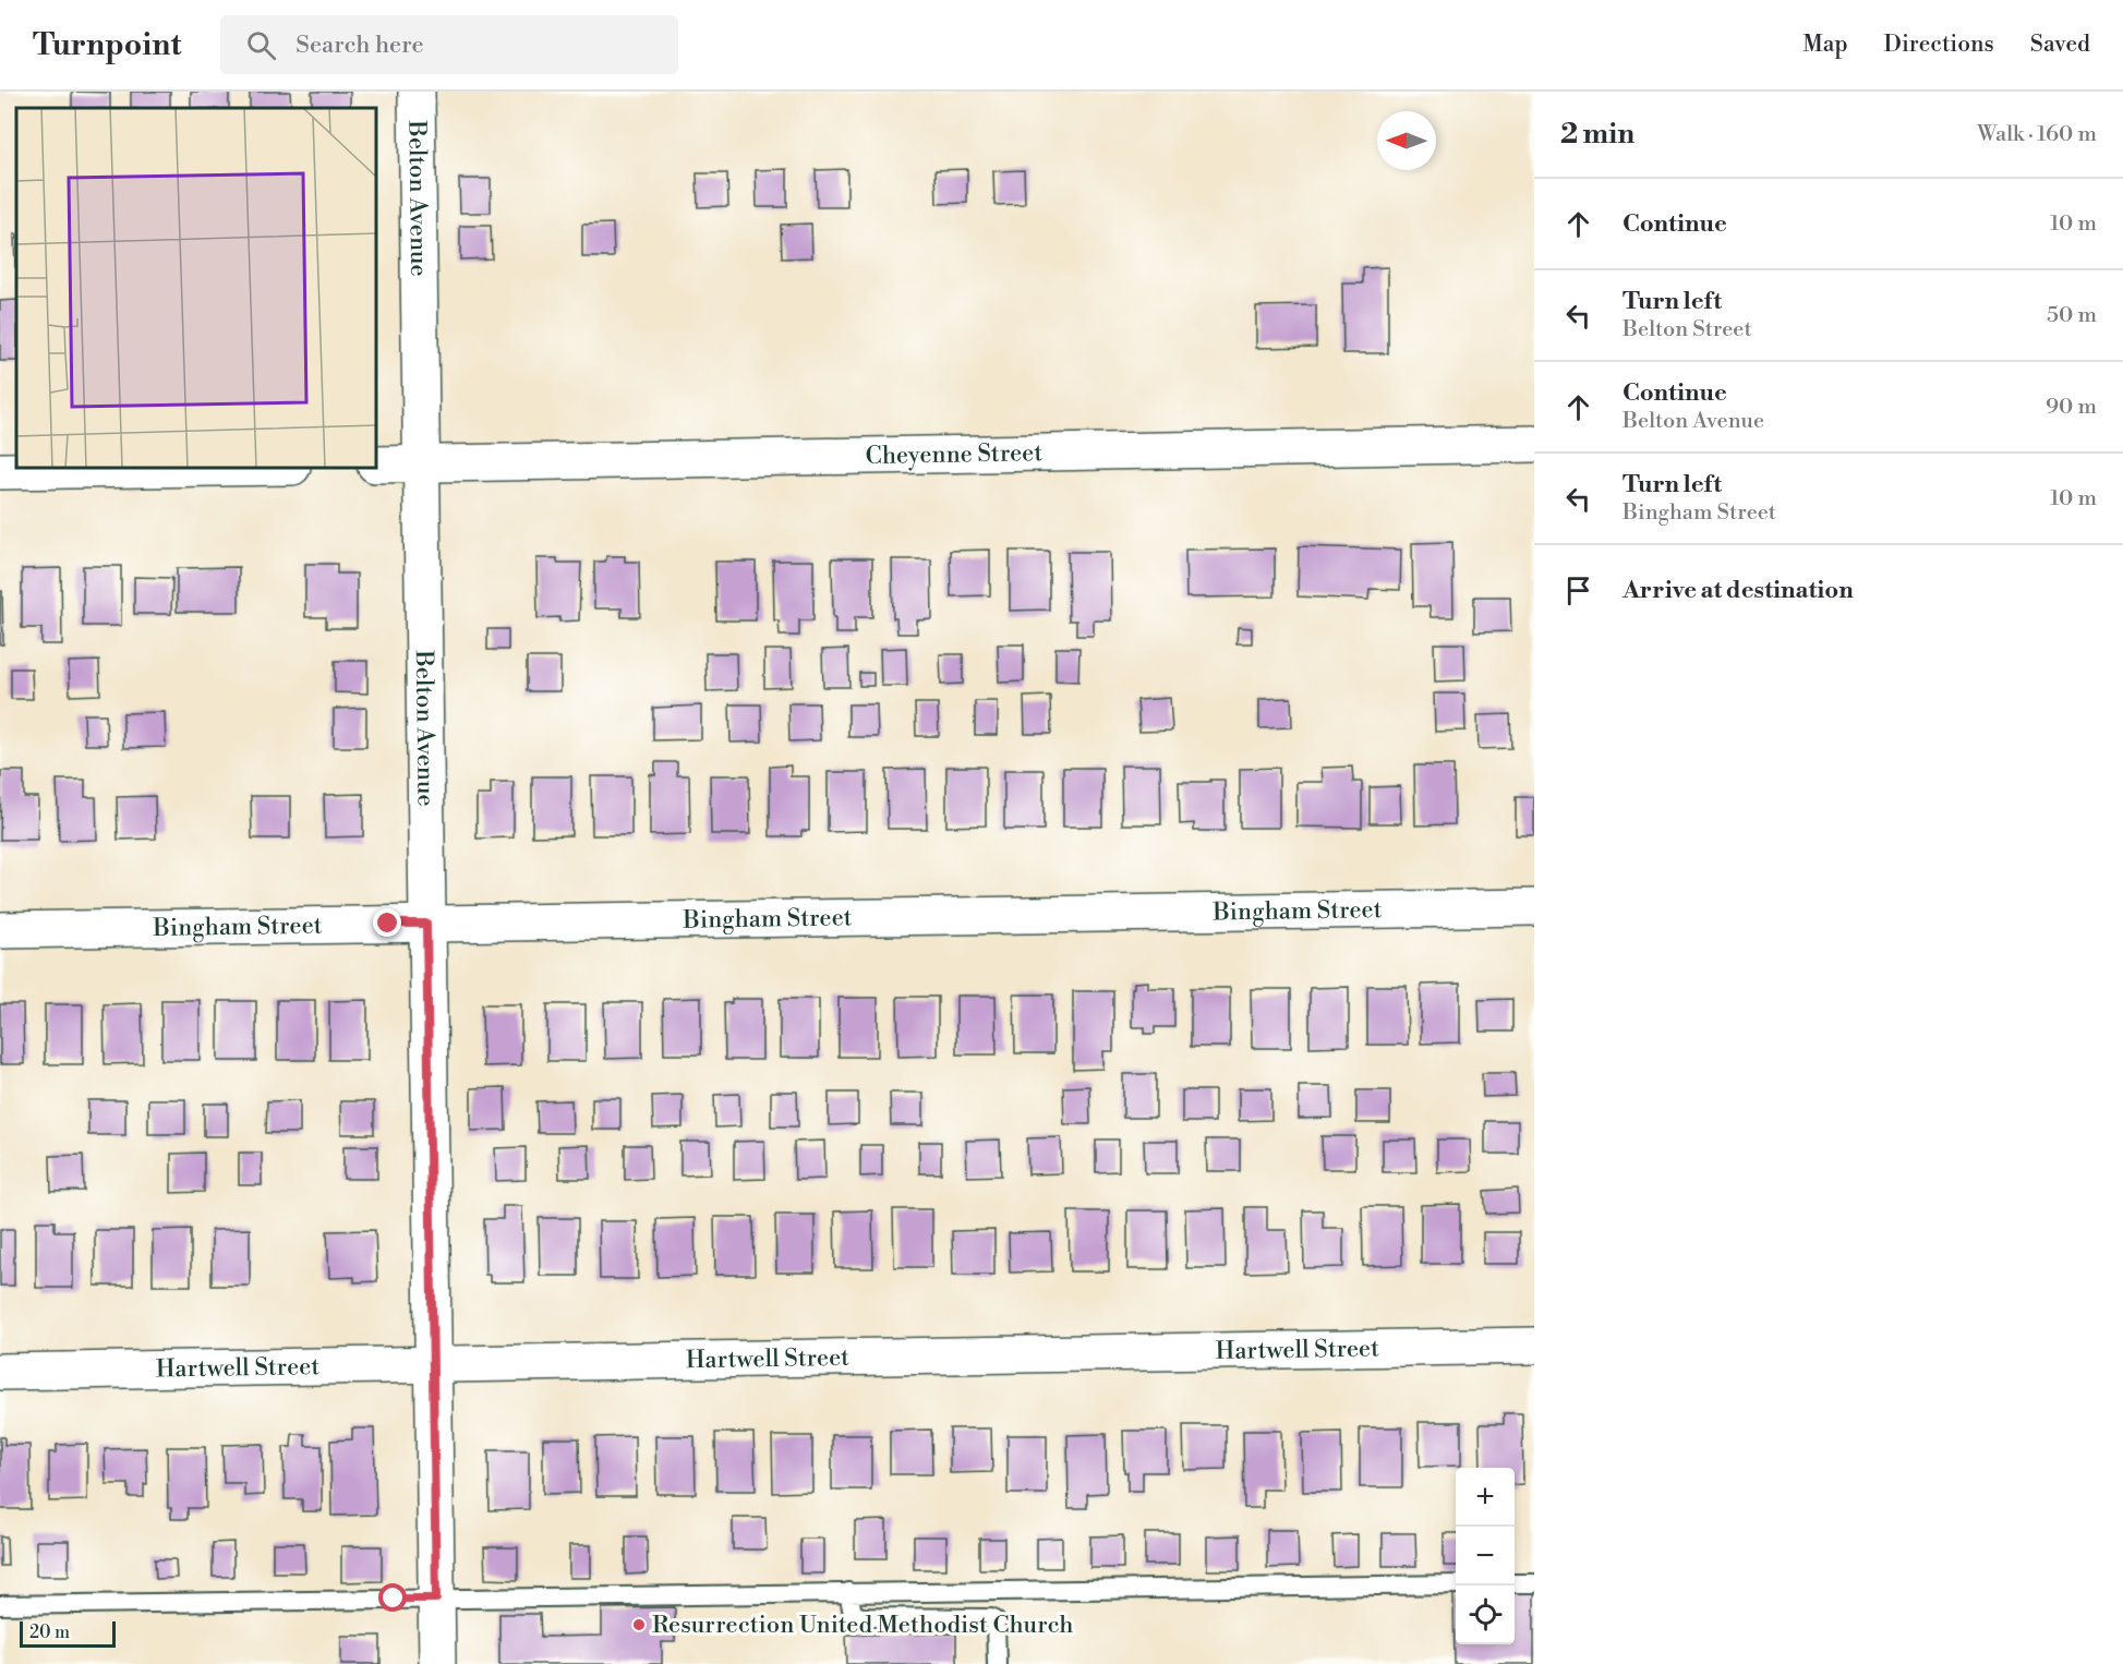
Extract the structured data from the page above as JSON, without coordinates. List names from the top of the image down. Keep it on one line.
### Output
{"streets":{"street":["Belton Avenue","Cheyenne Street","Bingham Street","Hartwell Street"]},"crossings":[["Belton Avenue","Cheyenne Street"],["Belton Avenue","Bingham Street"],["Belton Avenue","Hartwell Street"]],"places":["Resurrection United Methodist Church"],"scale_bar":"20 m","north":"left","page":{"header":"Turnpoint","search":"Search here","nav":["Map","Directions","Saved"],"heading":["2 min","Walk · 160 m"],"list":[["Continue","10 m"],["Turn left","Belton Street","50 m"],["Continue","Belton Avenue","90 m"],["Turn left","Bingham Street","10 m"],"Arrive at destination"],"map_buttons":["+","−"],"scale":"20 m"}}
